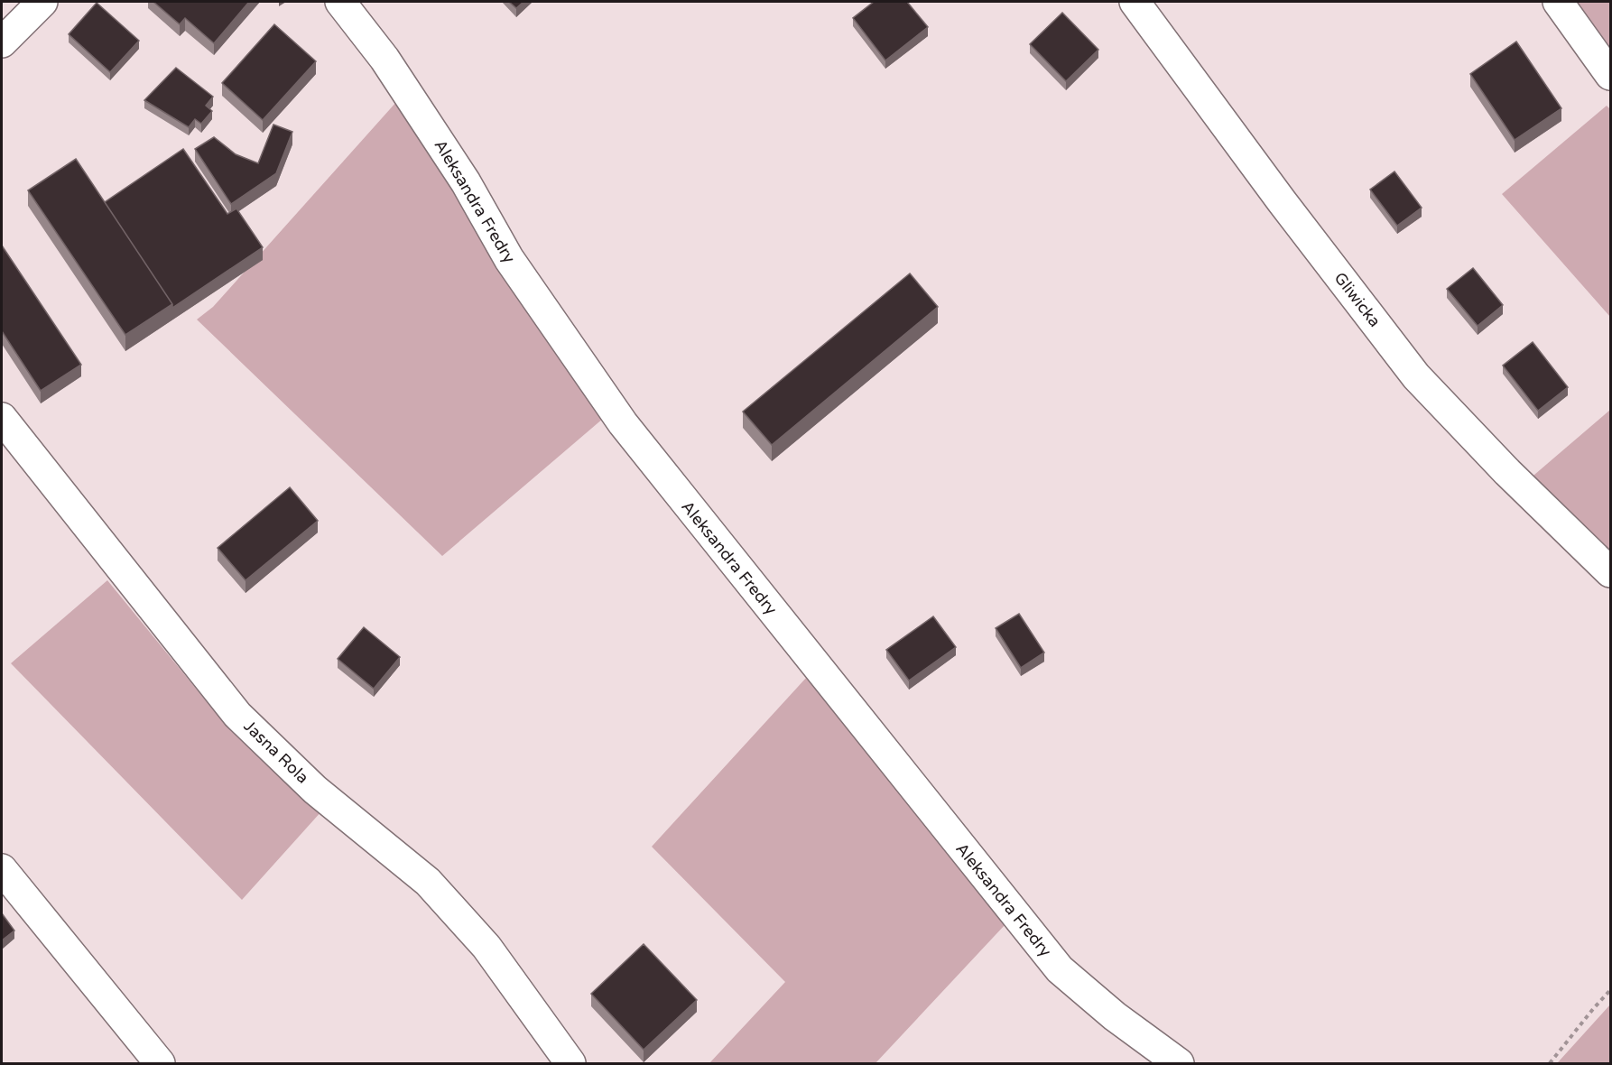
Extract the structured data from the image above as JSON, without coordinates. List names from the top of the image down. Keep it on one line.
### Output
{"streets":{"street":["Aleksandra Fredry","Gliwicka","Jasna Rola"]}}
